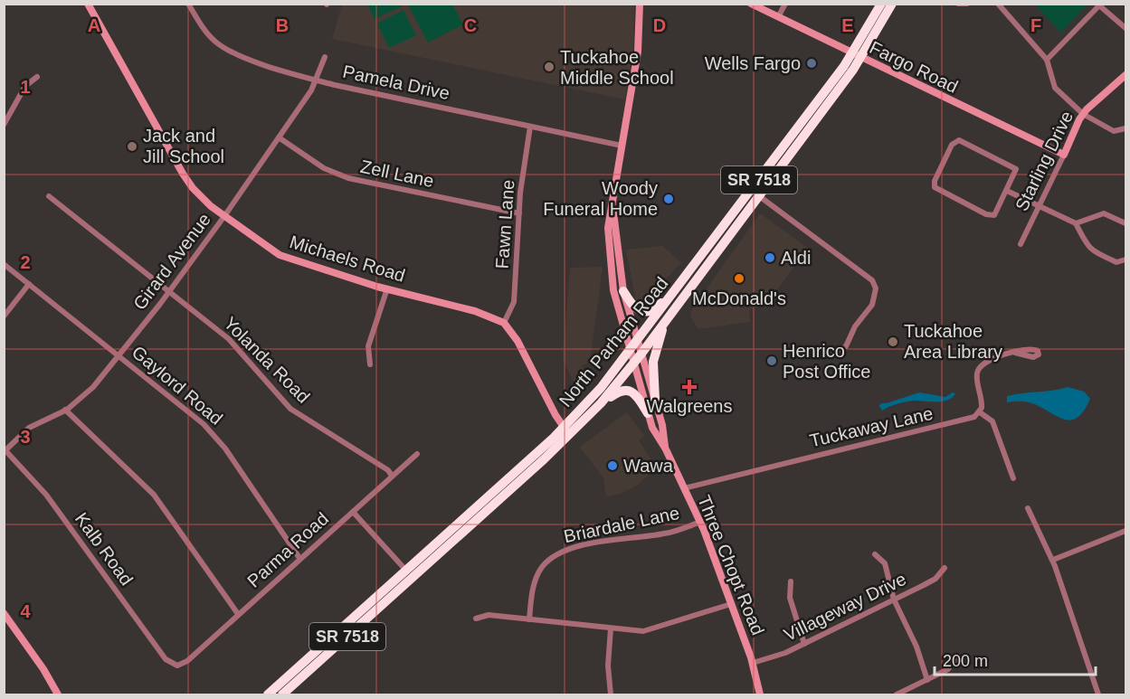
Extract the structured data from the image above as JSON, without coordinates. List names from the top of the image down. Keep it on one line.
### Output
{"streets":{"highway":["SR 7518","North Parham Road"],"street":["Fargo Road","Pamela Drive","Starling Drive","Zell Lane","Fawn Lane","Michaels Road","Girard Avenue","Yolanda Road","Gaylord Road","Tuckaway Lane","Briardale Lane","Kalb Road","Parma Road","Three Chopt Road","Villageway Drive"]},"crossings":[["Fargo Road","Starling Drive"],["Fargo Road","North Parham Road"],["Pamela Drive","Fawn Lane"],["Pamela Drive","Girard Avenue"],["Pamela Drive","Three Chopt Road"],["Zell Lane","Fawn Lane"],["Zell Lane","Girard Avenue"],["Fawn Lane","Michaels Road"],["Michaels Road","Girard Avenue"],["Girard Avenue","Yolanda Road"],["Girard Avenue","Gaylord Road"],["Girard Avenue","Kalb Road"],["North Parham Road","Three Chopt Road"],["Yolanda Road","Parma Road"],["Gaylord Road","Parma Road"],["Tuckaway Lane","Three Chopt Road"],["Briardale Lane","Three Chopt Road"],["Kalb Road","Parma Road"],["Three Chopt Road","Villageway Drive"]],"places":{"other":["Wells Fargo","Tuckahoe Middle School","Jack and Jill School","Woody Funeral Home","Aldi","McDonald's","Tuckahoe Area Library","Henrico Post Office","Wawa"],"health":["Walgreens"]},"scale_bar":"200 m","grid":{"columns":["A","B","C","D","E","F"],"rows":["1","2","3","4"]}}
